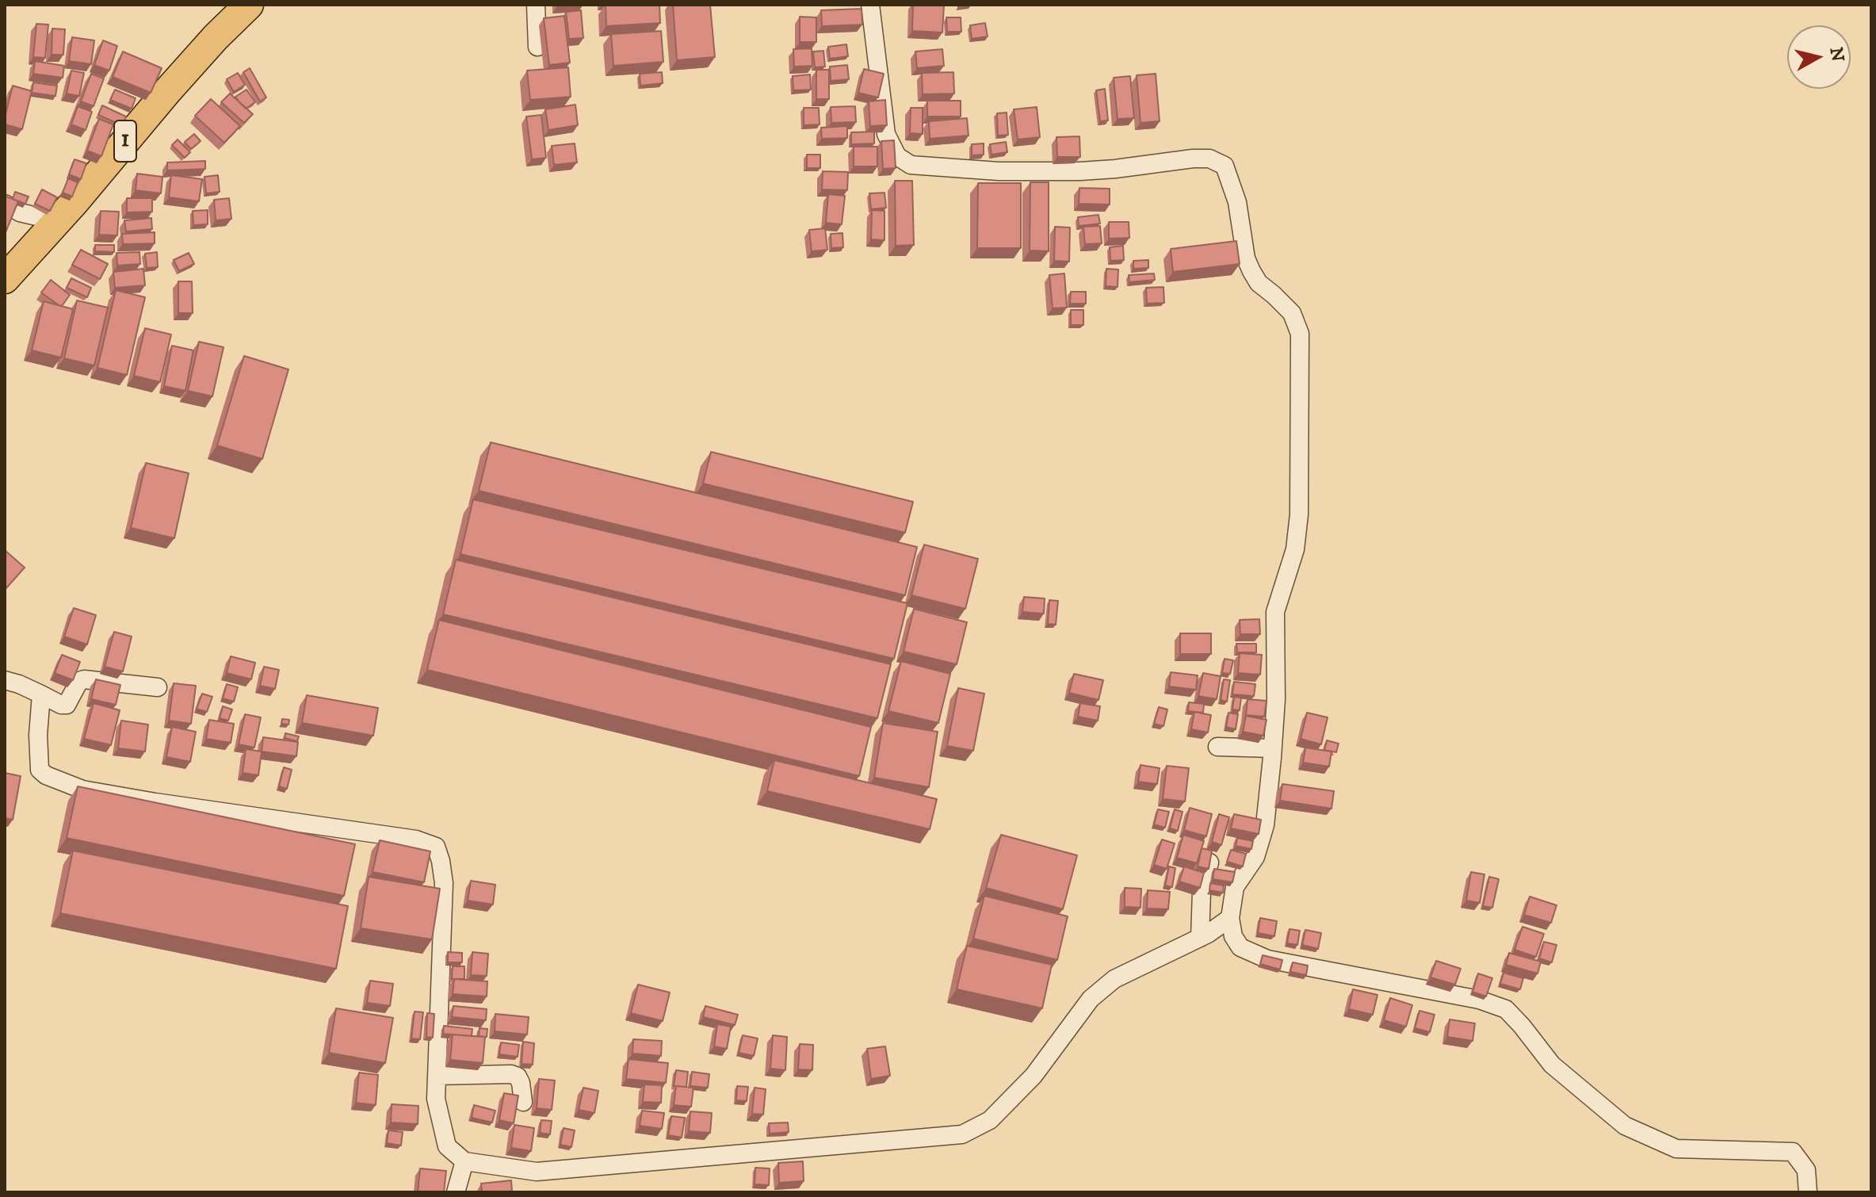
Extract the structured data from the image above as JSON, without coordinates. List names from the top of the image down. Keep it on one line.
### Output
{"streets":{"highway":["1"]},"north":"right"}
